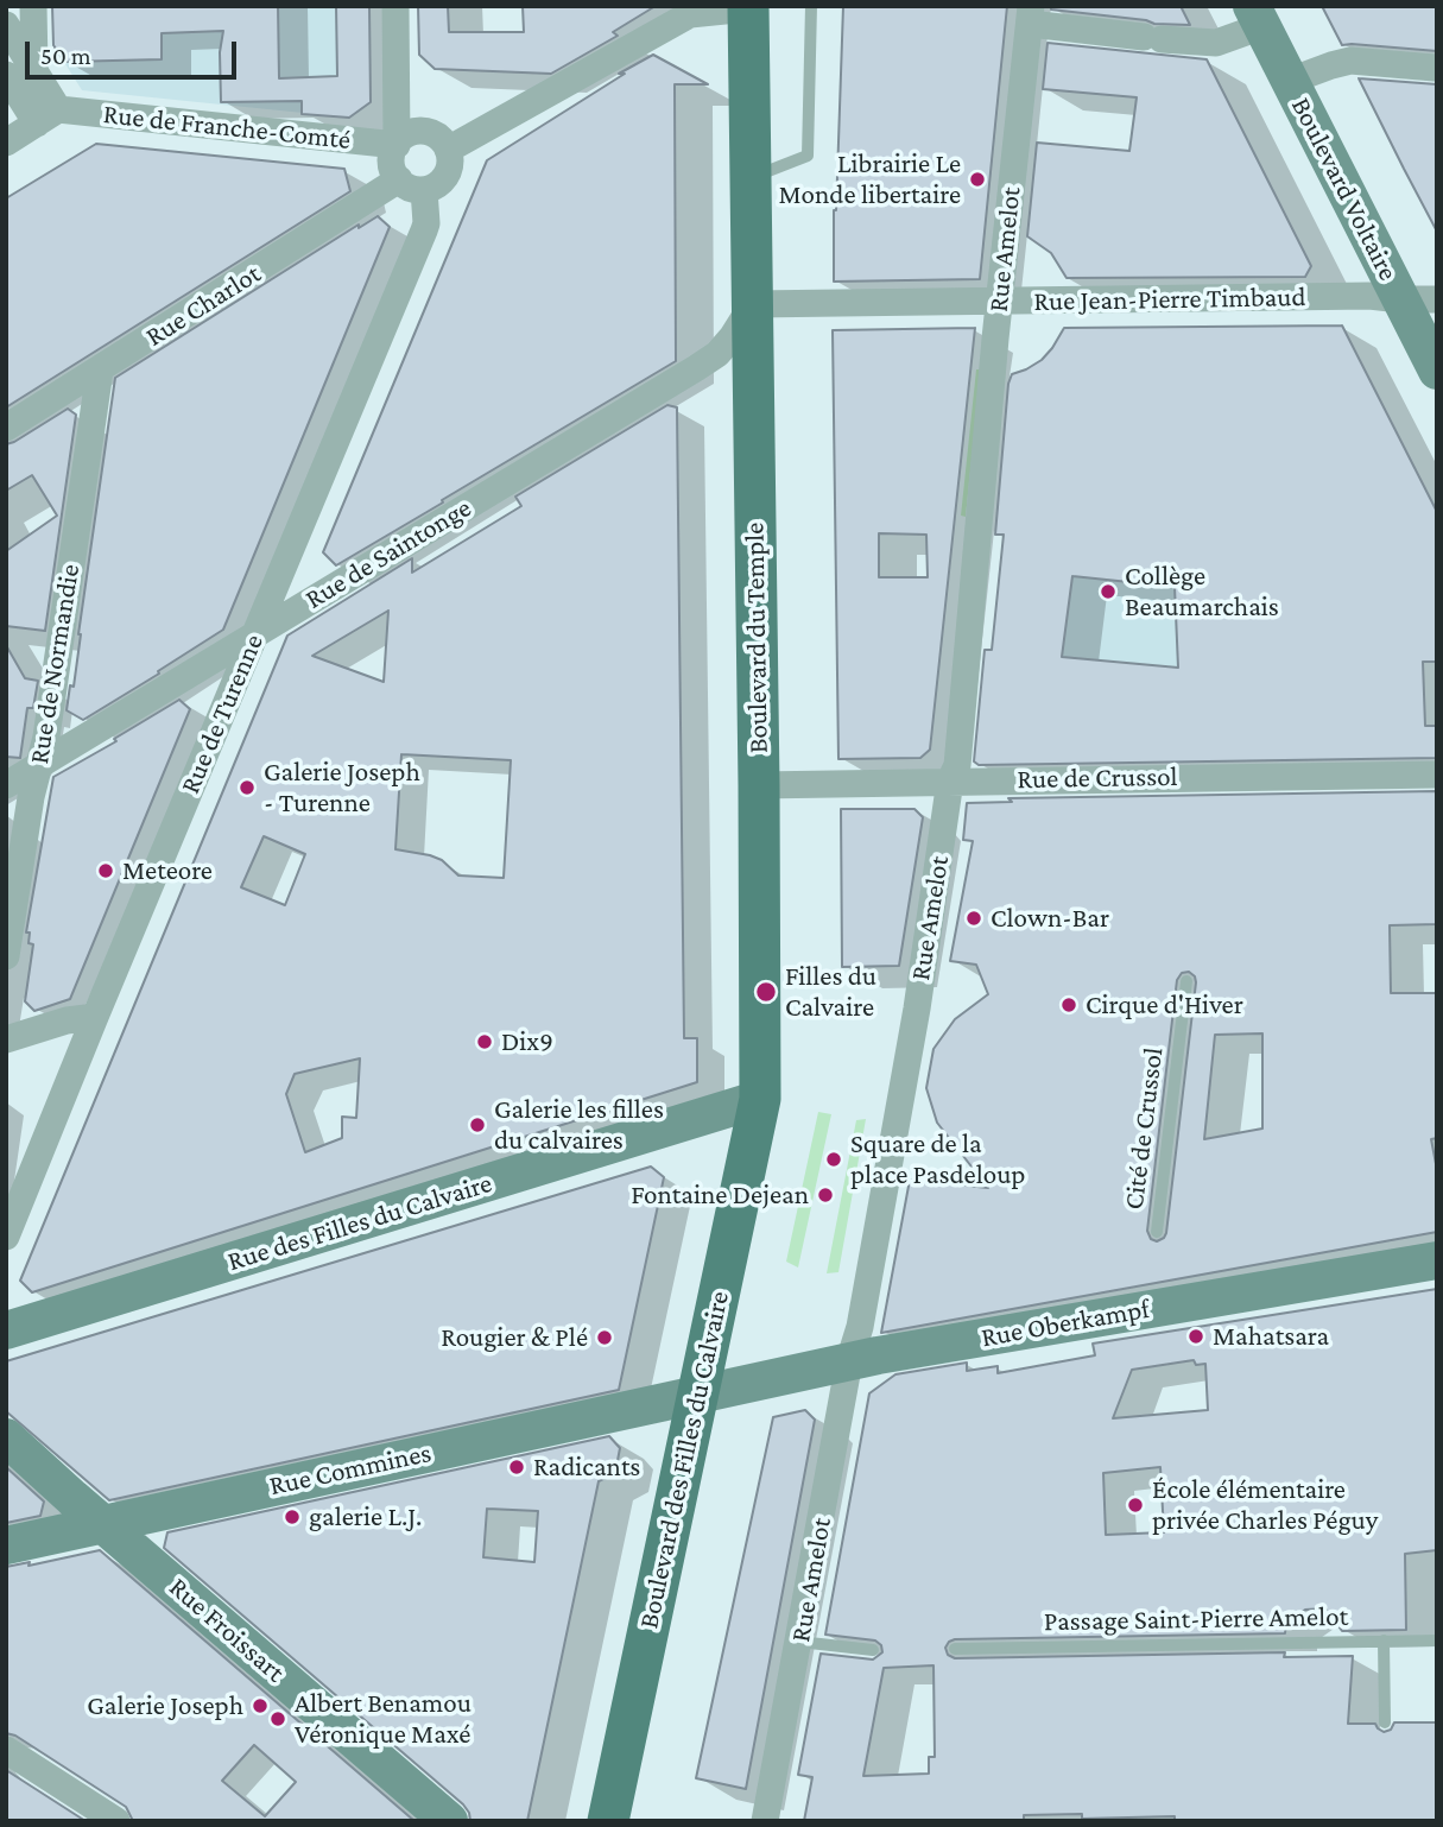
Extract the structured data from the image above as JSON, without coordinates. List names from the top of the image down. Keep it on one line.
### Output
{"streets":{"main road":["Boulevard du Temple","Boulevard des Filles du Calvaire"],"street":["Rue de Franche-Comté","Boulevard Voltaire","Rue Amelot","Rue Jean-Pierre Timbaud","Rue Charlot","Rue de Saintonge","Rue de Normandie","Rue de Turenne","Rue de Crussol","Rue des Filles du Calvaire","Rue Oberkampf","Rue Commines","Rue Froissart"],"lane":["Cité de Crussol","Passage Saint-Pierre Amelot"]},"crossings":[["Rue de Franche-Comté","Rue Charlot"],["Rue de Franche-Comté","Rue de Turenne"],["Boulevard Voltaire","Rue Jean-Pierre Timbaud"],["Rue Amelot","Rue Jean-Pierre Timbaud"],["Rue Amelot","Rue de Crussol"],["Rue Amelot","Rue Oberkampf"],["Rue Jean-Pierre Timbaud","Rue de Saintonge"],["Rue Jean-Pierre Timbaud","Boulevard du Temple"],["Rue Charlot","Rue de Normandie"],["Rue Charlot","Rue de Turenne"],["Rue de Saintonge","Boulevard du Temple"],["Rue de Saintonge","Rue de Normandie"],["Rue de Saintonge","Rue de Turenne"],["Boulevard du Temple","Rue de Crussol"],["Boulevard du Temple","Rue des Filles du Calvaire"],["Boulevard du Temple","Boulevard des Filles du Calvaire"],["Rue des Filles du Calvaire","Boulevard des Filles du Calvaire"],["Rue Oberkampf","Boulevard des Filles du Calvaire"],["Rue Oberkampf","Rue Commines"],["Boulevard des Filles du Calvaire","Rue Commines"],["Rue Commines","Rue Froissart"]],"places":["Librairie Le Monde libertaire","Collège Beaumarchais","Galerie Joseph - Turenne","Meteore","Clown-Bar","Filles du Calvaire","Cirque d'Hiver","Dix9","Galerie les filles du calvaires","Square de la place Pasdeloup","Fontaine Dejean","Mahatsara","Rougier & Plé","Radicants","École élémentaire privée Charles Péguy","galerie L.J.","Galerie Joseph","Albert Benamou Véronique Maxé"],"scale_bar":"50 m"}
